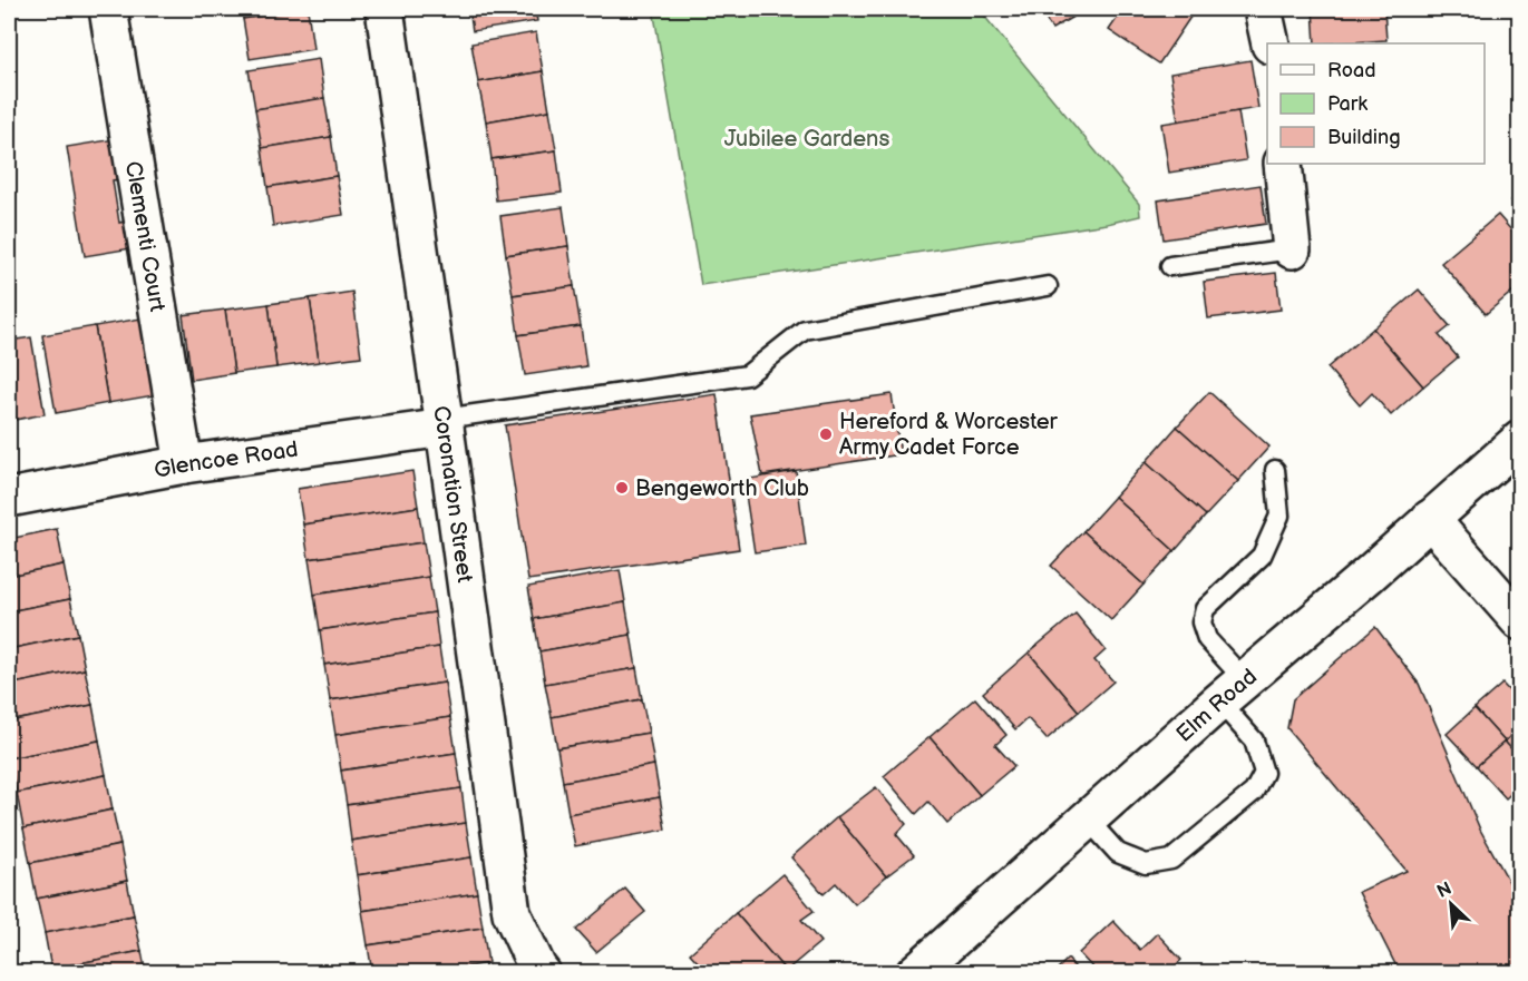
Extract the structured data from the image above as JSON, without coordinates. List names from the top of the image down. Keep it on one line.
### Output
{"streets":{"street":["Clementi Court","Glencoe Road","Coronation Street","Elm Road"]},"crossings":[["Clementi Court","Glencoe Road"],["Glencoe Road","Coronation Street"]],"parks":["Jubilee Gardens"],"places":["Hereford & Worcester Army Cadet Force","Bengeworth Club"],"legend":["Road","Park","Building"],"north":"top left"}
